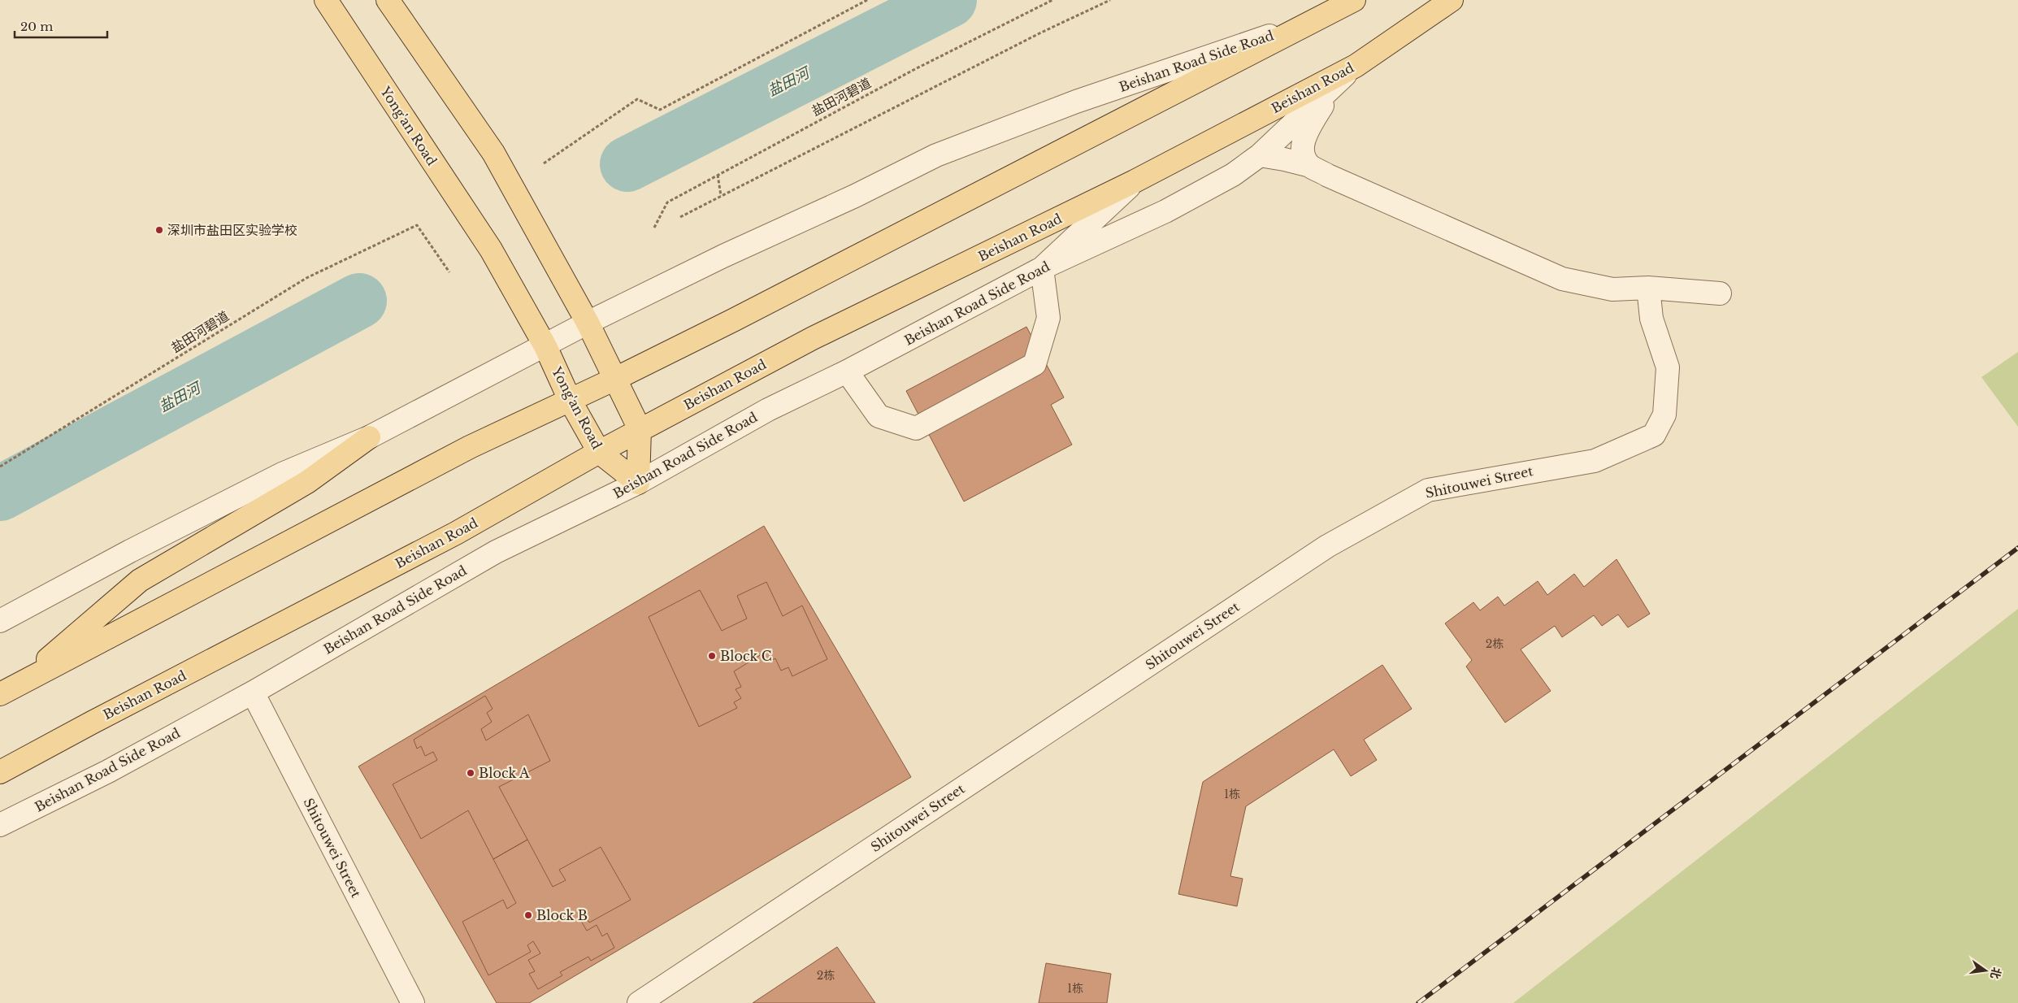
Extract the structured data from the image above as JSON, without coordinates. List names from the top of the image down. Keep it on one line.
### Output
{"streets":{"main road":["Beishan Road","Yong'an Road"],"street":["Beishan Road Side Road","Shitouwei Street"],"path":["盐田河碧道"]},"crossings":[["Beishan Road Side Road","Beishan Road"],["Beishan Road Side Road","Yong'an Road"],["Beishan Road Side Road","Shitouwei Street"],["Beishan Road","Yong'an Road"]],"water":["盐田河"],"places":["深圳市盐田区实验学校","Block C","Block A","Block B"],"house_numbers":["2栋","1栋","2栋","1栋"],"scale_bar":"20 m","north":"right"}
